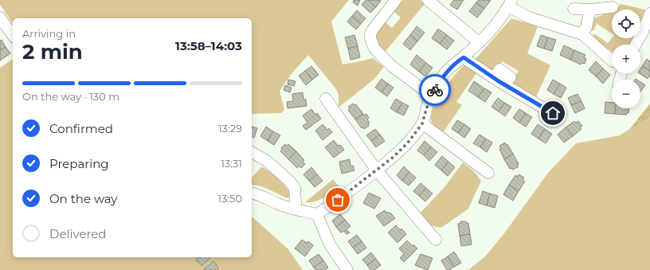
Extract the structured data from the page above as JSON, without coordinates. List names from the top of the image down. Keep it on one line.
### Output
{"page":{"map_buttons":["+","−"],"heading":["2 min","Arriving in","13:58–14:03"],"bar":"On the way · 130 m","list":[["Confirmed","13:29"],["Preparing","13:31"],["On the way","13:50"],"Delivered"]}}
